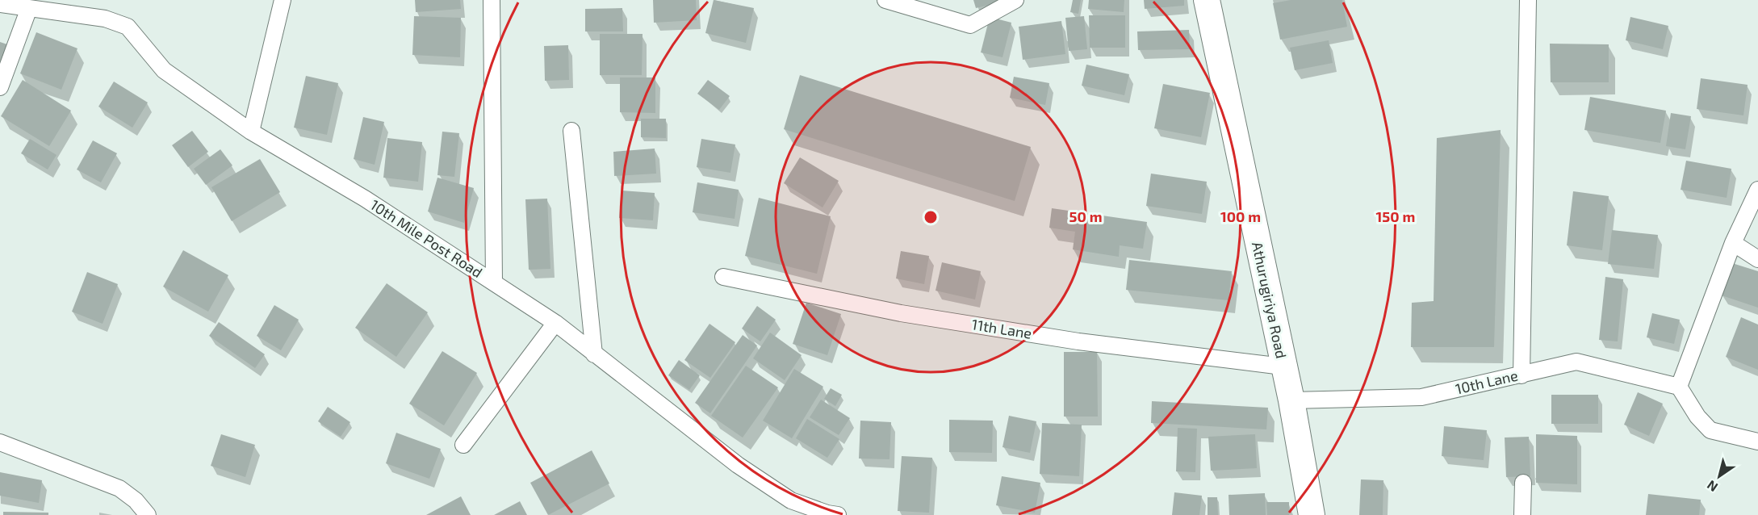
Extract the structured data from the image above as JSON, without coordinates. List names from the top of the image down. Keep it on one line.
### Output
{"streets":{"main road":["Athurugiriya Road"],"street":["10th Mile Post Road","11th Lane","10th Lane"]},"crossings":[["Athurugiriya Road","11th Lane"],["Athurugiriya Road","10th Lane"]],"north":"bottom left","rings":["50 m","100 m","150 m"]}
